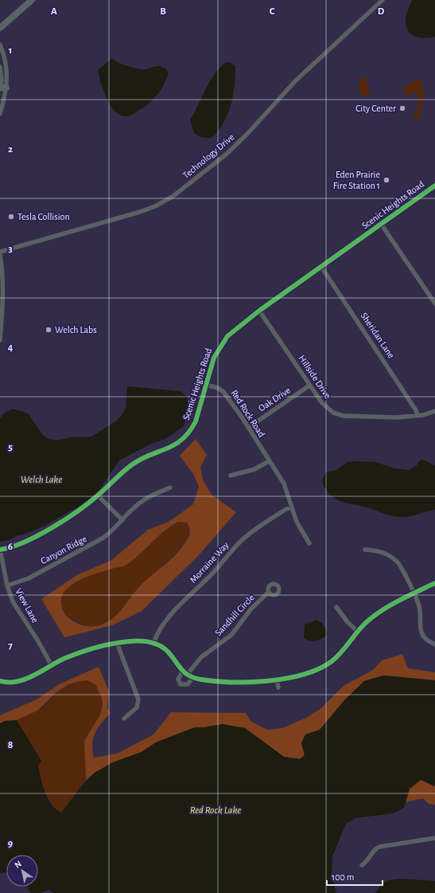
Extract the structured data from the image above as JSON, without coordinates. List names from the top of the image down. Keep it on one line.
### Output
{"streets":{"street":["Technology Drive","Scenic Heights Road","Sheridan Lane","Hillside Drive","Oak Drive","Red Rock Road","Canyon Ridge","Morraine Way","View Lane","Sandhill Circle"]},"crossings":[["Scenic Heights Road","Sheridan Lane"],["Scenic Heights Road","Hillside Drive"],["Scenic Heights Road","Red Rock Road"],["Scenic Heights Road","View Lane"],["Sheridan Lane","Hillside Drive"],["Hillside Drive","Oak Drive"],["Oak Drive","Red Rock Road"],["Red Rock Road","Morraine Way"],["Canyon Ridge","View Lane"]],"water":["Welch Lake","Red Rock Lake"],"places":["City Center","Eden Prairie Fire Station 1","Tesla Collision","Welch Labs"],"scale_bar":"100 m","north":"top left","grid":{"columns":["A","B","C","D"],"rows":["1","2","3","4","5","6","7","8","9"]}}
